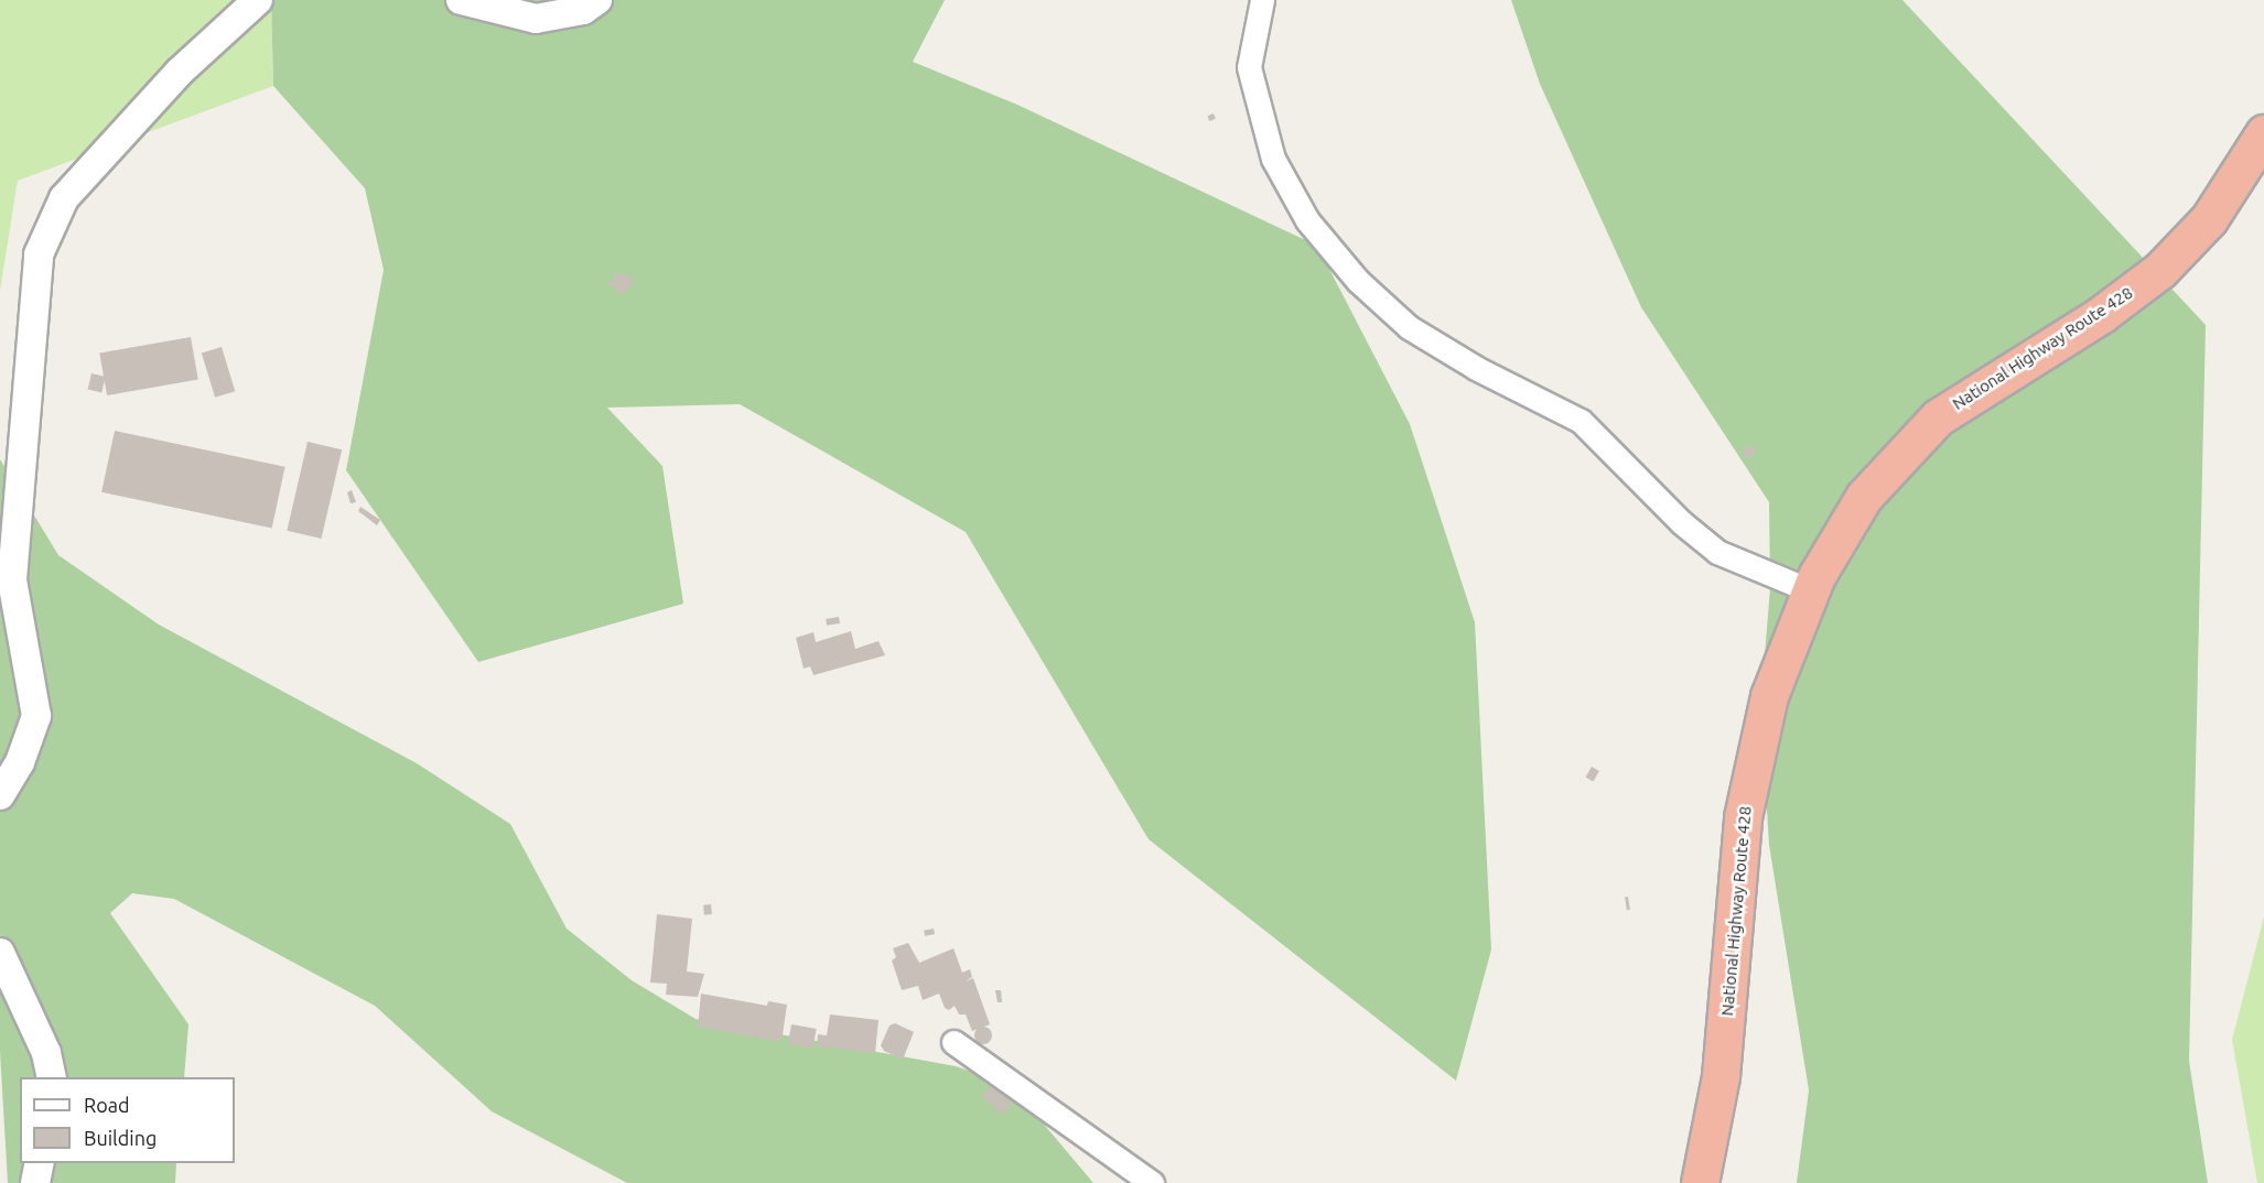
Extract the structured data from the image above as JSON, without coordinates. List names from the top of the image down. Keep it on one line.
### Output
{"streets":{"highway":["National Highway Route 428"]},"legend":["Road","Building"]}
